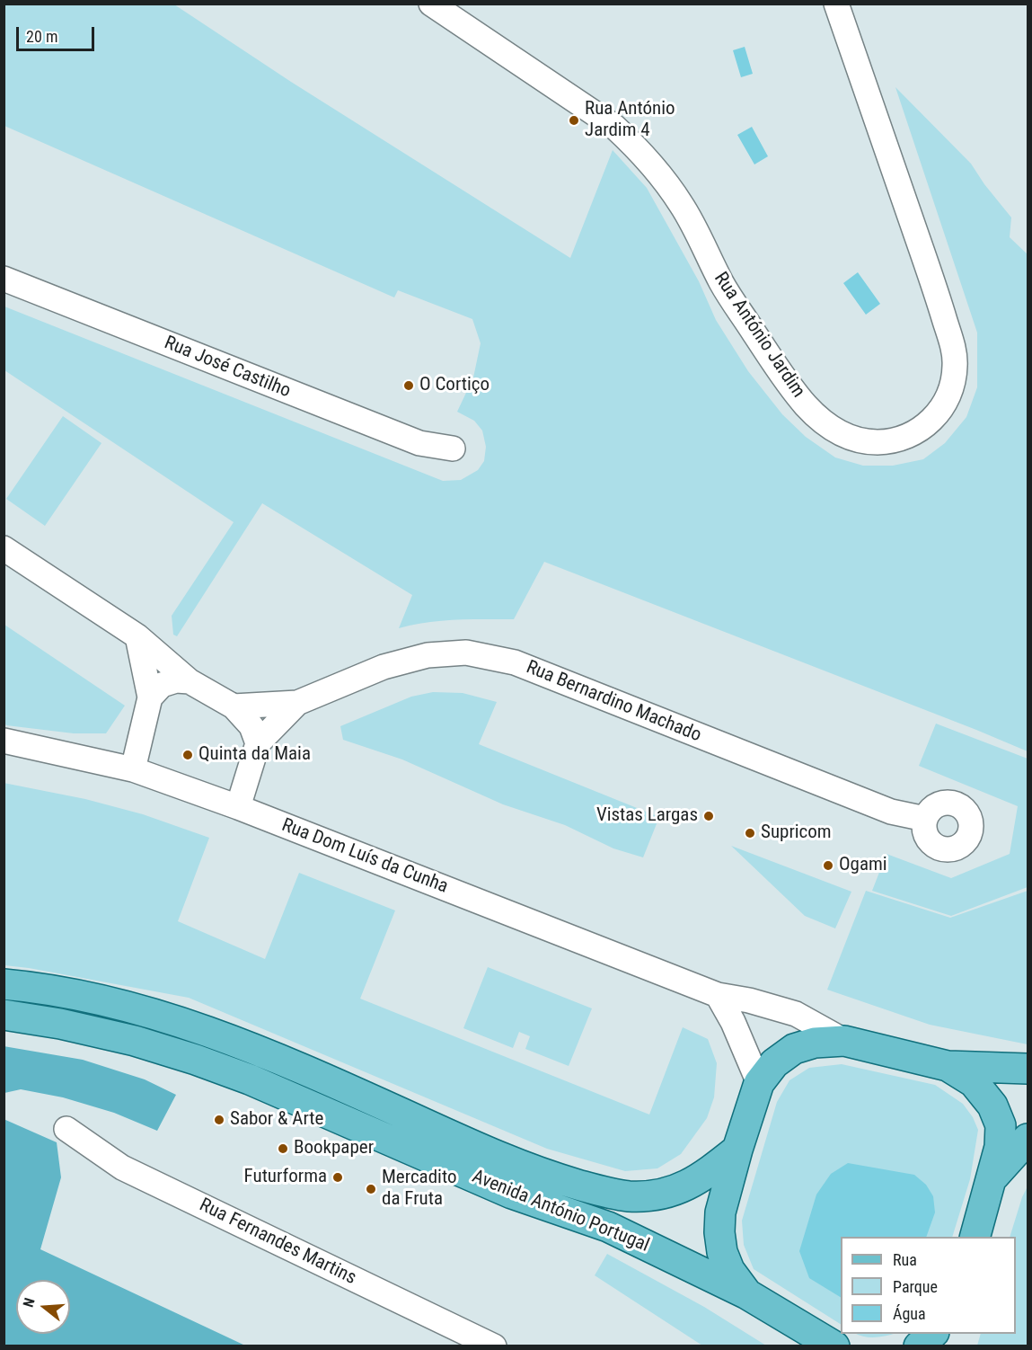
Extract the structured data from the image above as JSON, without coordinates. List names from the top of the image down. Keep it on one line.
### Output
{"streets":{"main road":["Avenida António Portugal"],"street":["Rua António Jardim","Rua José Castilho","Rua Bernardino Machado","Rua Dom Luís da Cunha","Rua Fernandes Martins"]},"places":["Rua António Jardim 4","O Cortiço","Quinta da Maia","Vistas Largas","Supricom","Ogami","Sabor & Arte","Bookpaper","Futurforma","Mercadito da Fruta"],"legend":["Rua","Parque","Água"],"scale_bar":"20 m","north":"left"}
